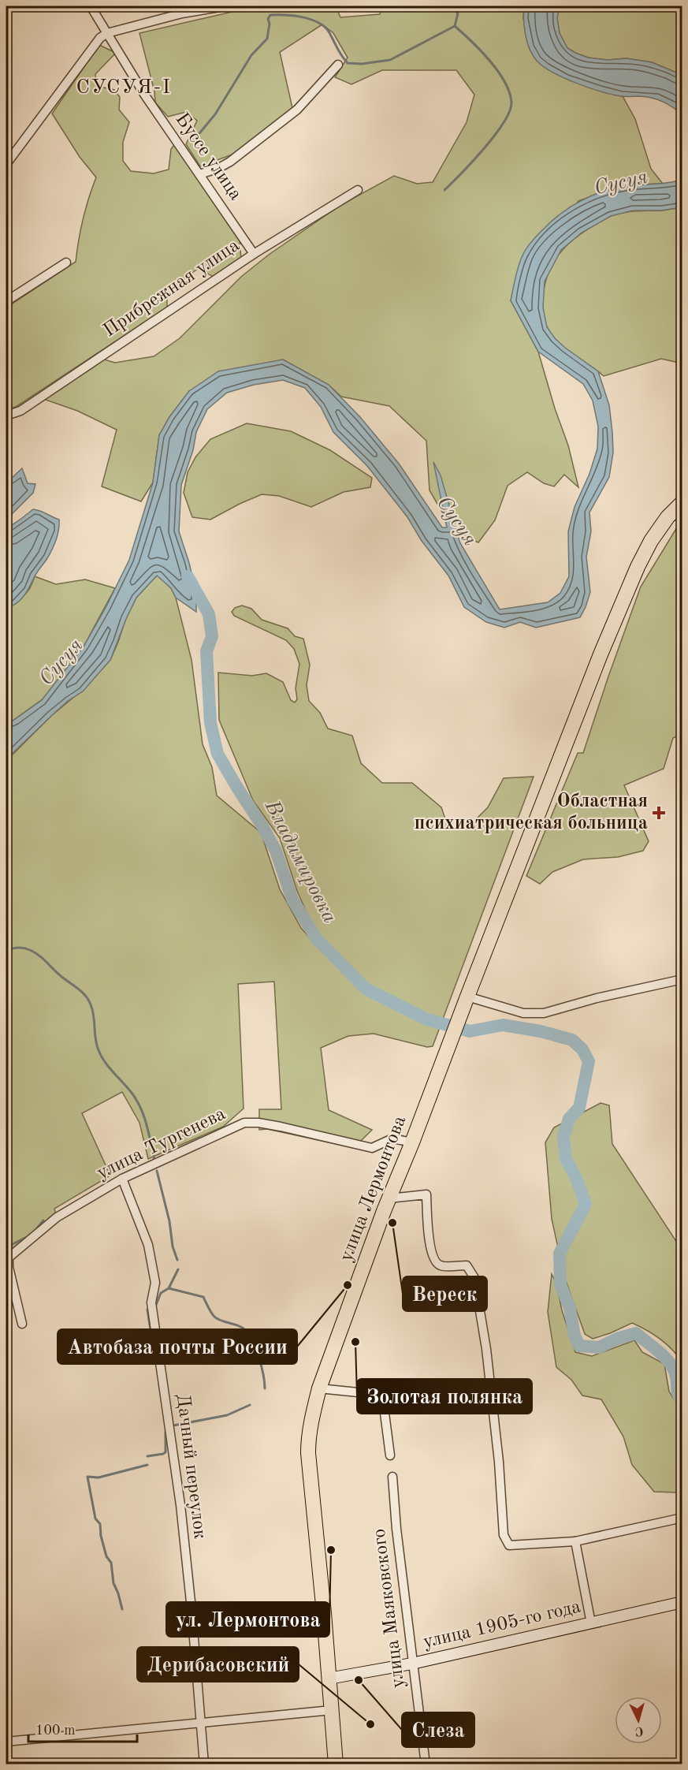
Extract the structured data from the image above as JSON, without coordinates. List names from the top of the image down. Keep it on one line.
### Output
{"streets":{"highway":["улица Лермонтова"],"street":["Буссе улица","Прибрежная улица","улица Тургенева","Дачный переулок","улица Маяковского","улица 1905-го года"]},"crossings":[["Буссе улица","Прибрежная улица"],["улица Тургенева","улица Лермонтова"],["улица Тургенева","Дачный переулок"],["улица Лермонтова","улица 1905-го года"],["улица Маяковского","улица 1905-го года"]],"districts":["СУСУЯ-I"],"water":["Сусуя","Владимировка"],"places":{"health":["Областная психиатрическая больница"],"other":["Вереск","Автобаза почты России","Золотая полянка","ул. Лермонтова","Слеза","Дерибасовский"]},"scale_bar":"100 m","north":"bottom"}
